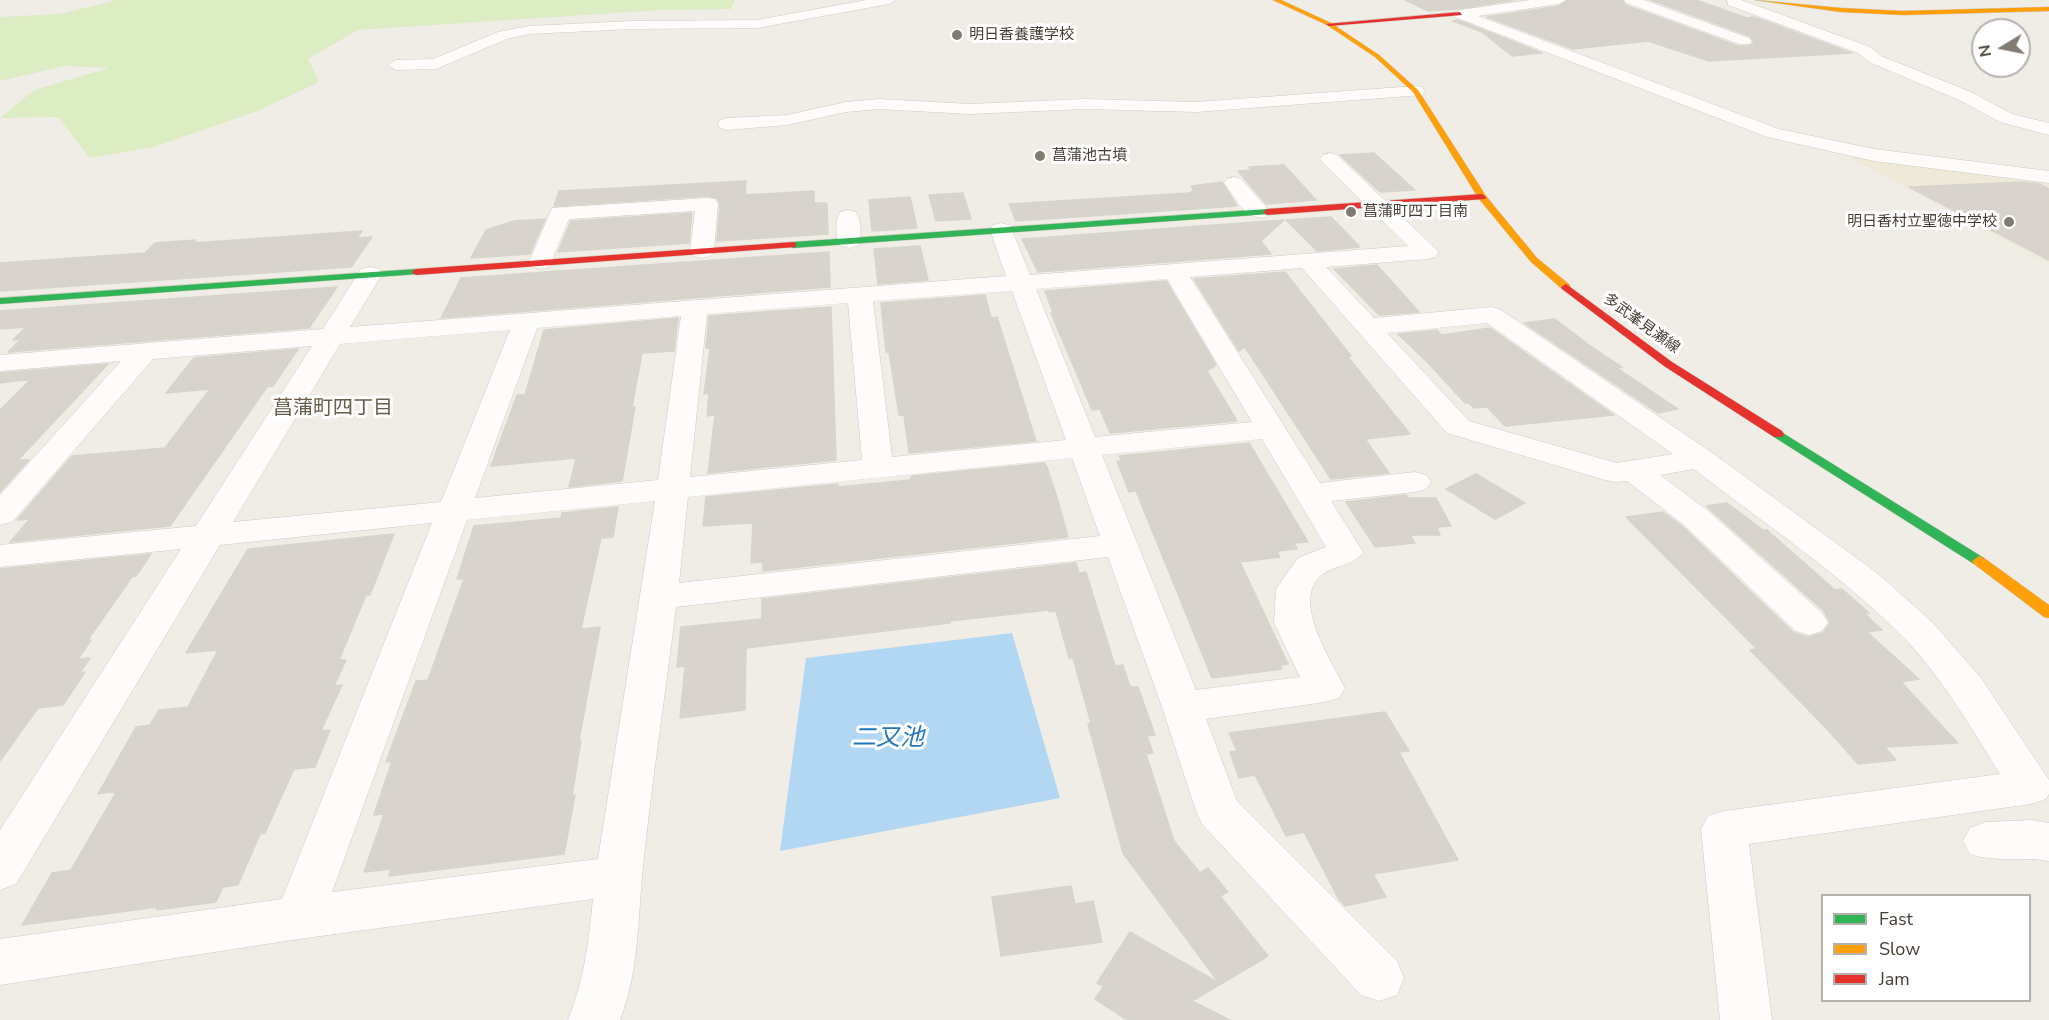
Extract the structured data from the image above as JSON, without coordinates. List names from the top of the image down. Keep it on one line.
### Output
{"streets":{"main road":["多武峯見瀬線"]},"districts":["菖蒲町四丁目"],"water":["二又池"],"places":["明日香養護学校","菖蒲池古墳","菖蒲町四丁目南","明日香村立聖徳中学校"],"legend":["Fast","Slow","Jam"],"north":"left"}
